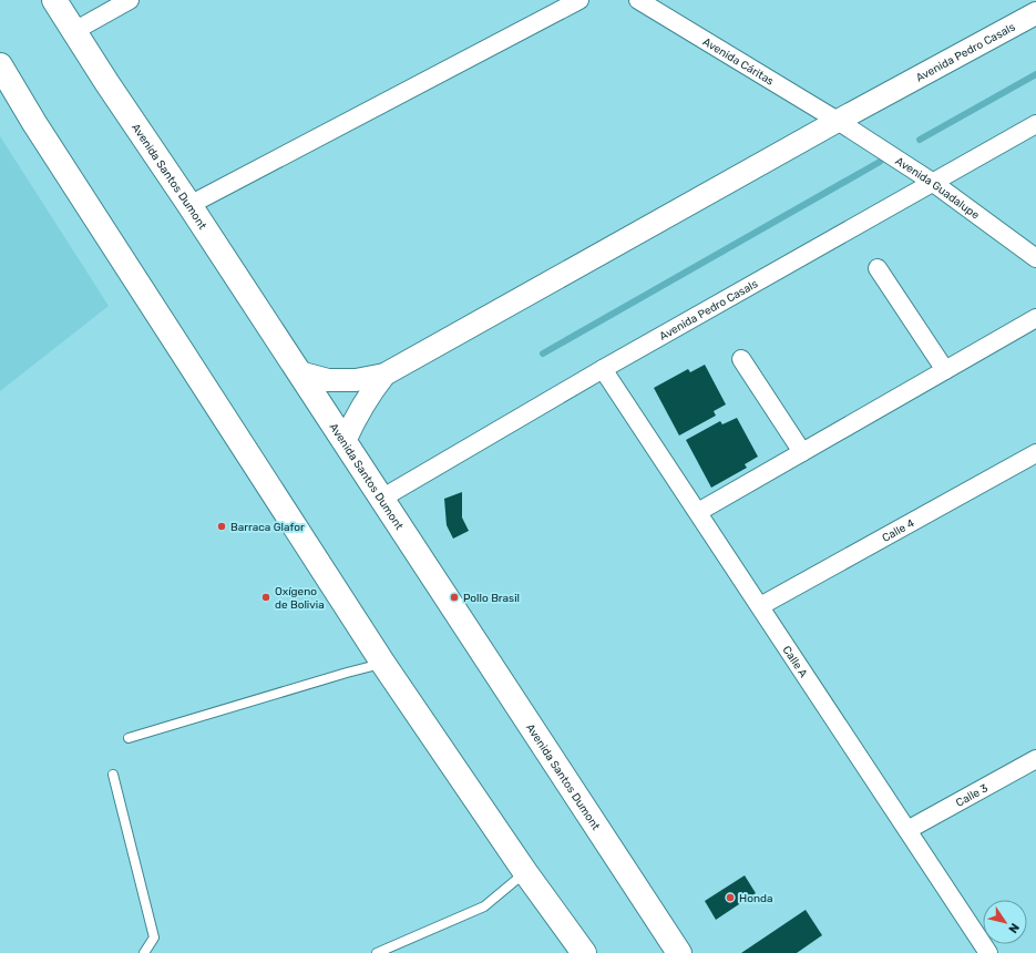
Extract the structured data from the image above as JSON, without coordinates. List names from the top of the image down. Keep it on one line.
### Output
{"streets":{"main road":["Avenida Santos Dumont"],"street":["Avenida Pedro Casals","Avenida Cáritas","Avenida Guadalupe","Calle 4","Calle A","Calle 3"]},"crossings":[["Avenida Pedro Casals","Avenida Cáritas"],["Avenida Pedro Casals","Avenida Santos Dumont"],["Avenida Pedro Casals","Avenida Guadalupe"],["Avenida Pedro Casals","Calle A"],["Avenida Cáritas","Avenida Guadalupe"],["Calle 4","Calle A"],["Calle A","Calle 3"]],"places":["Barraca Glafor","Oxígeno de Bolivia","Pollo Brasil","Honda"],"north":"bottom right"}
